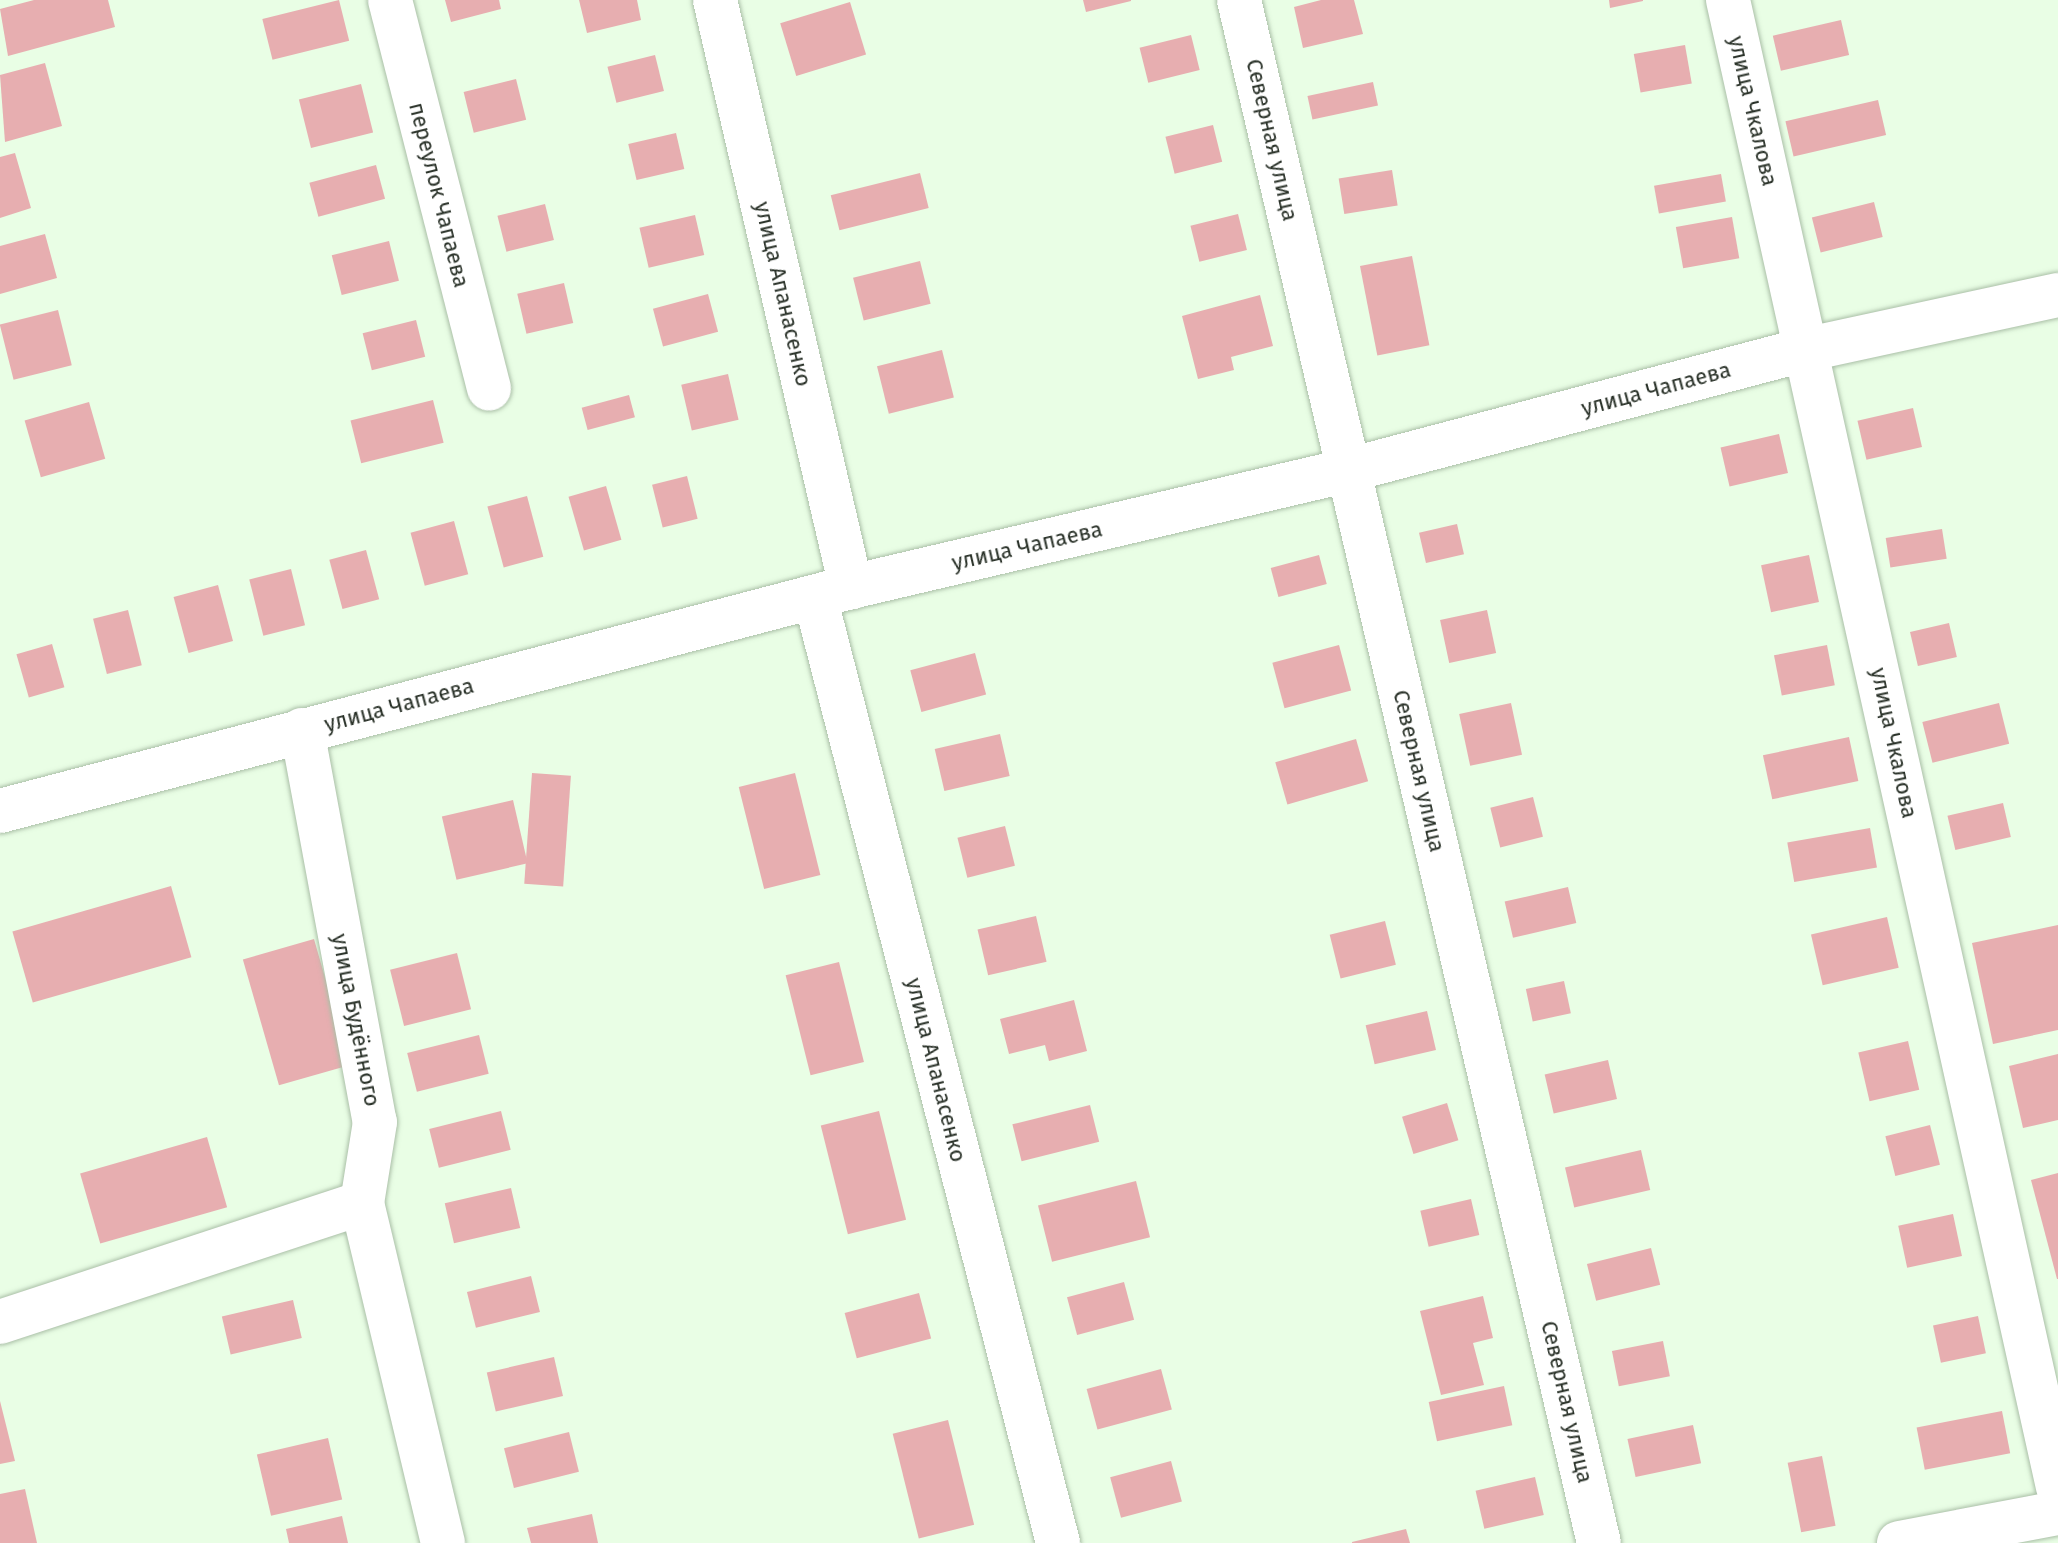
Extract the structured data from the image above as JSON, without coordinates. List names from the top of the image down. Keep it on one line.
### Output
{"streets":{"street":["улица Чкалова","Северная улица","переулок Чапаева","улица Апанасенко","улица Чапаева","улица Будённого"]},"crossings":[["улица Чкалова","улица Чапаева"],["Северная улица","улица Чапаева"],["улица Апанасенко","улица Чапаева"],["улица Чапаева","улица Будённого"]]}
